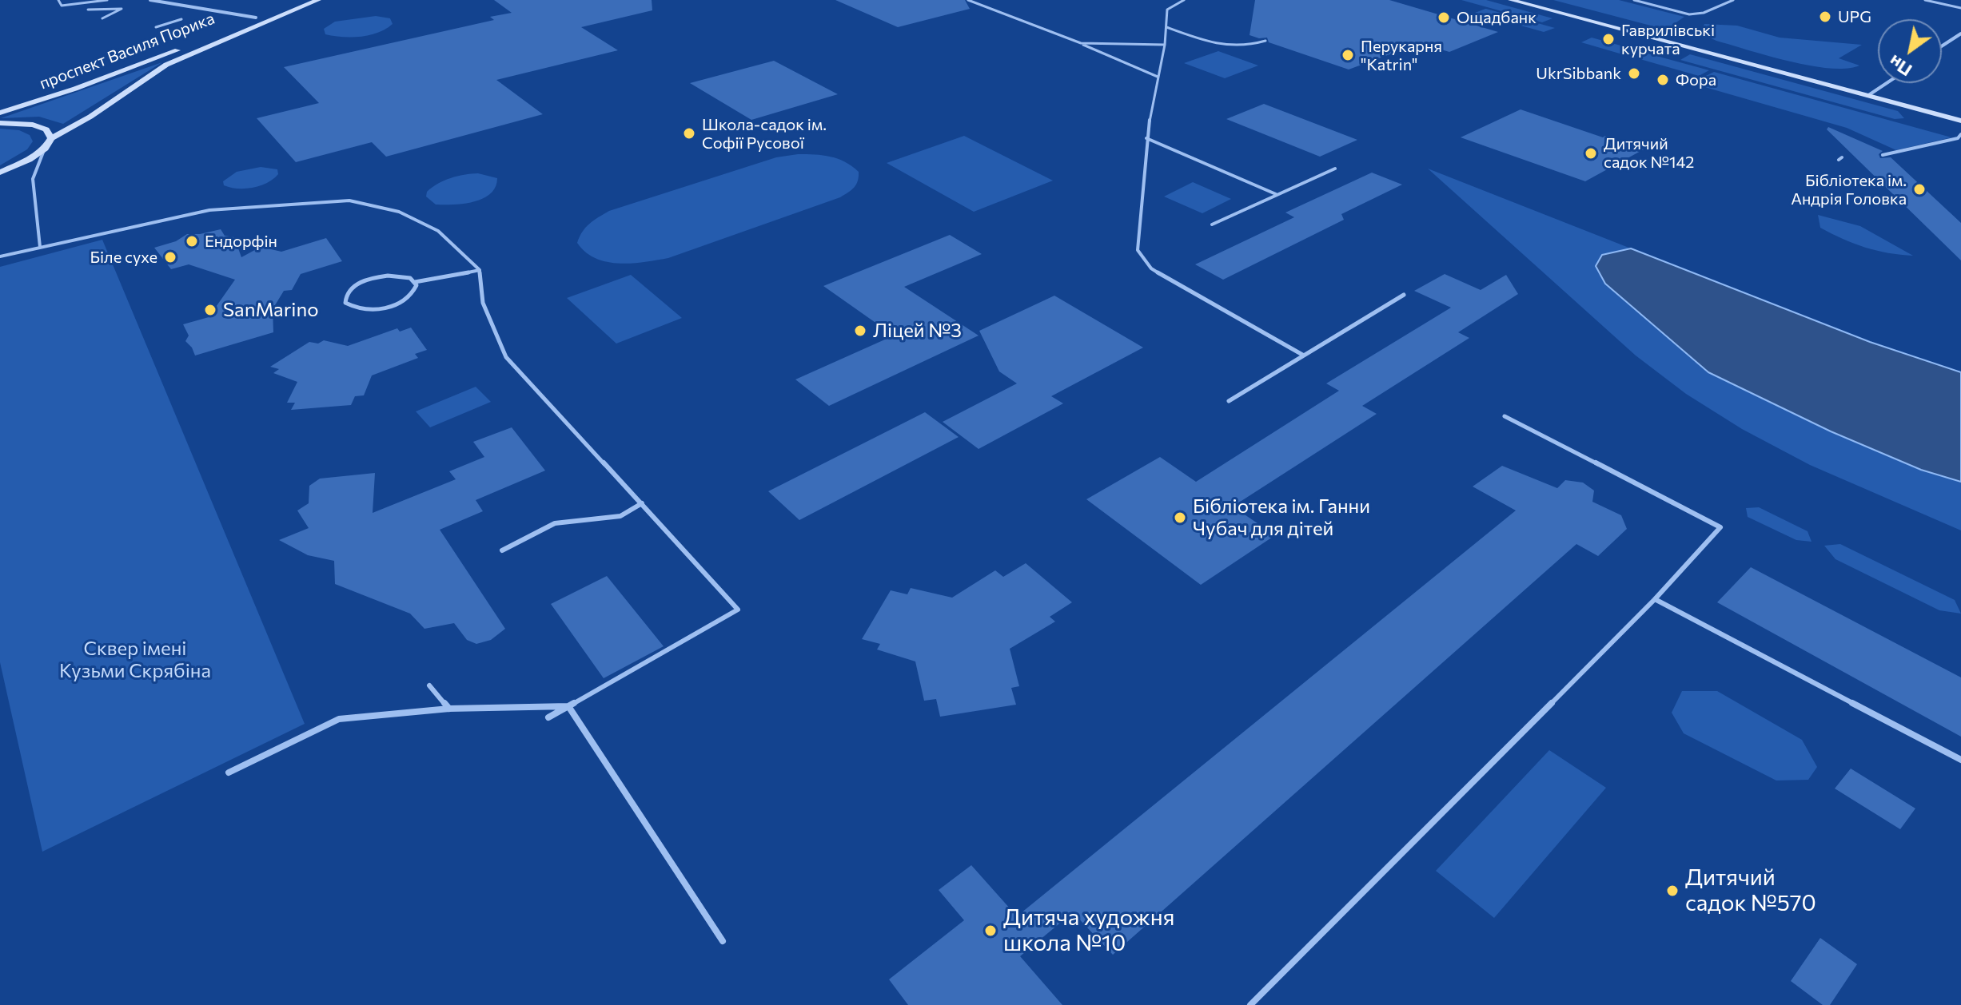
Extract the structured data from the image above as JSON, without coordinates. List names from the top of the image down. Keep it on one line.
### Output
{"streets":{"street":["проспект Василя Порика"]},"parks":["Сквер імені Кузьми Скрябіна"],"places":["UPG","Ощадбанк","Гаврилівські курчата","Перукарня \"Katrin\"","UkrSibbank","Фора","Школа-садок ім. Софії Русової","Дитячий садок №142","Бібліотека ім. Андрія Головка","Ендорфін","Біле сухе","SanMarino","Ліцей №3","Бібліотека ім. Ганни Чубач для дітей","Дитячий садок №570","Дитяча художня школа №10"],"north":"bottom left"}
